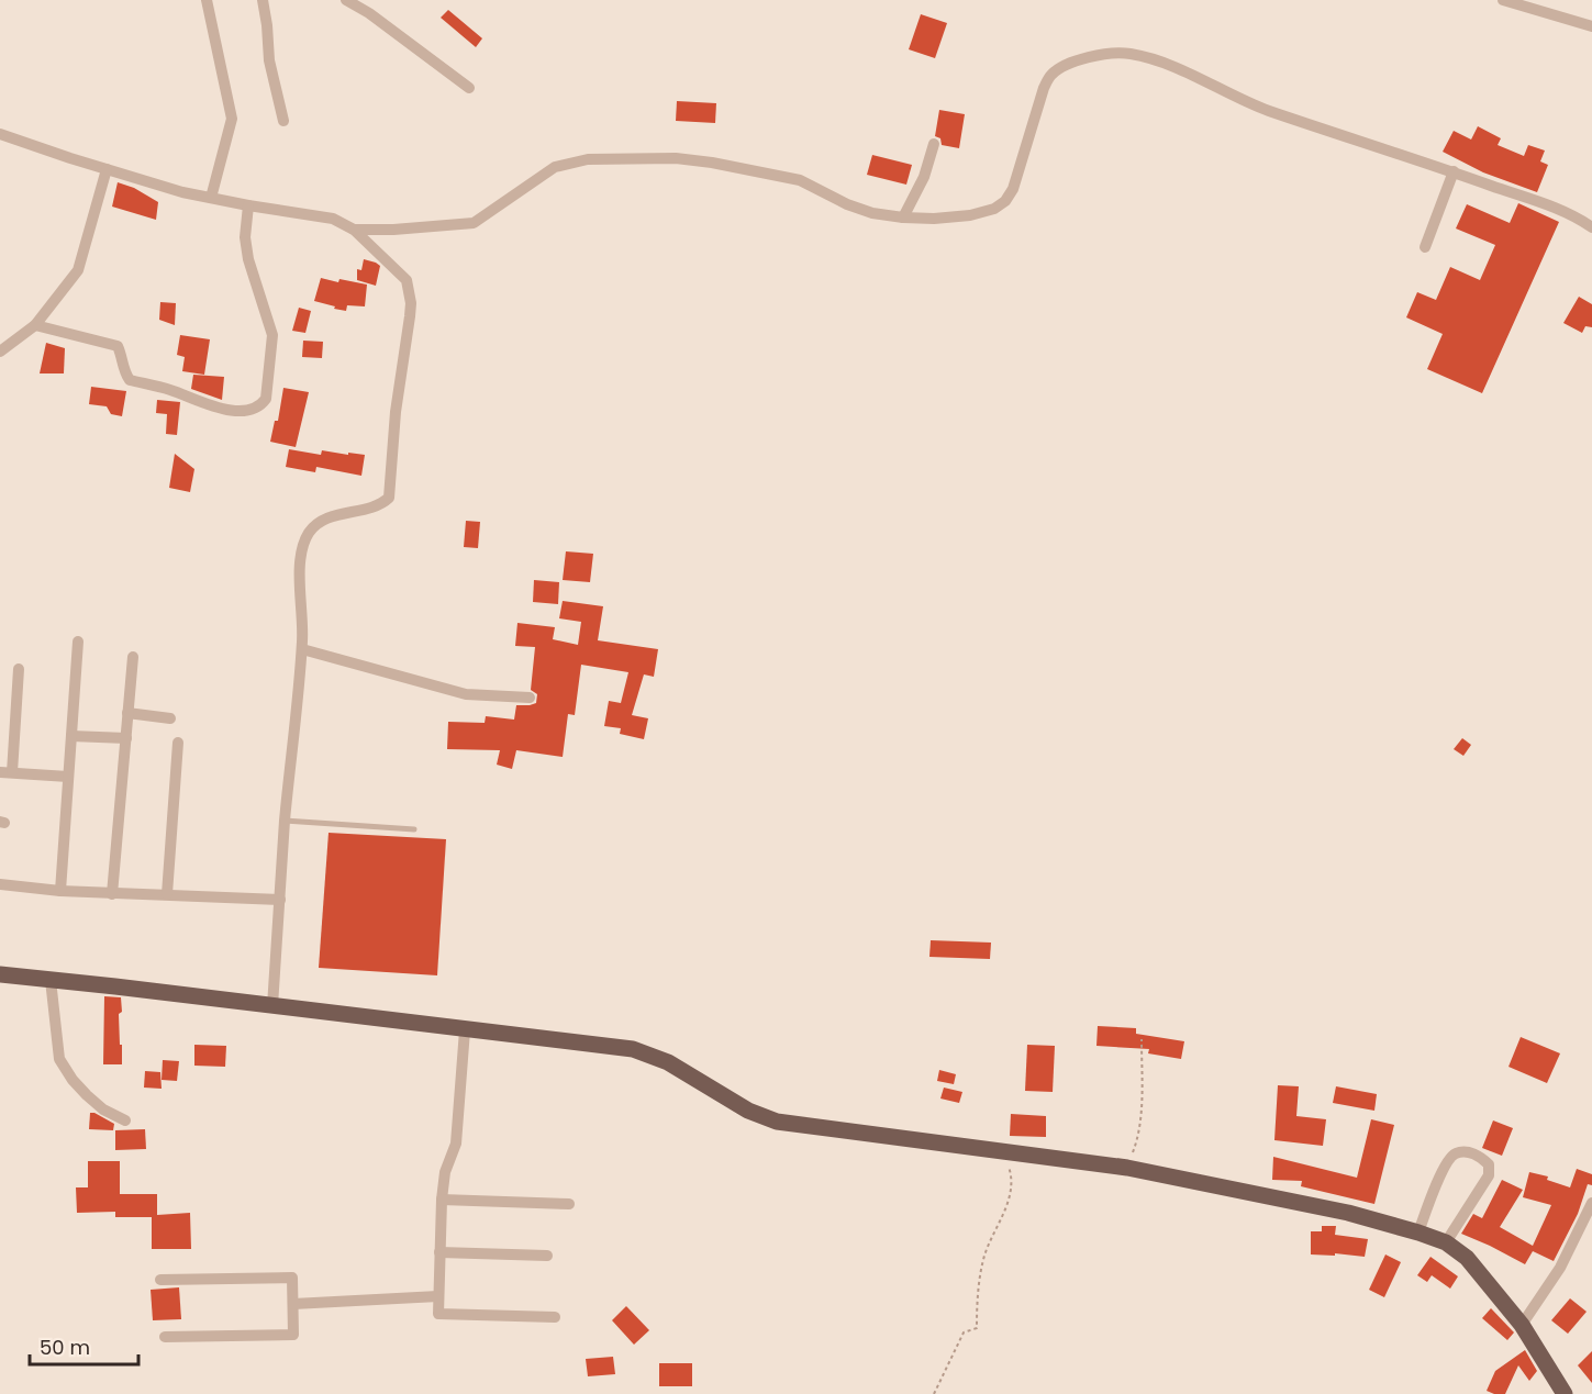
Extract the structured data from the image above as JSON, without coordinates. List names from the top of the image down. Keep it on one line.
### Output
{"scale_bar":"50 m"}
